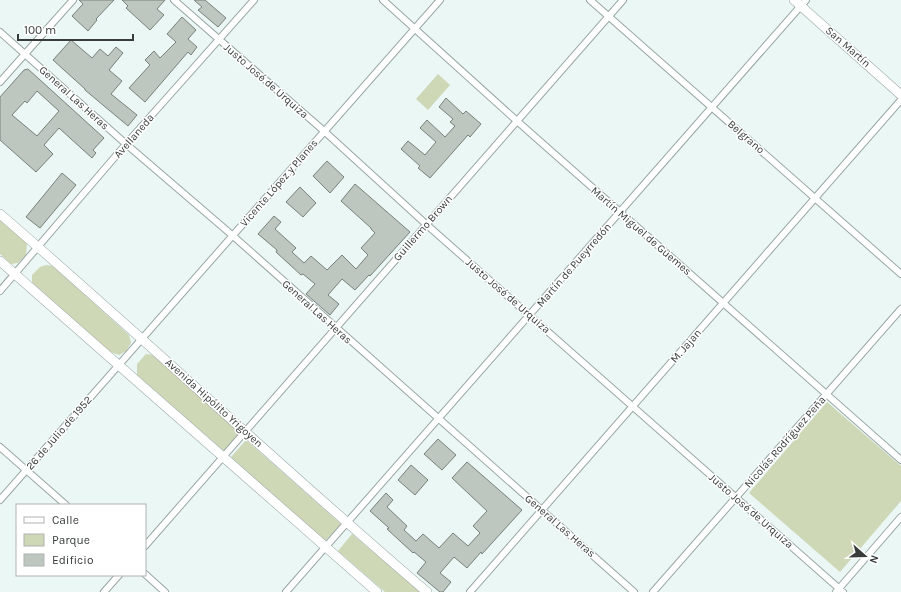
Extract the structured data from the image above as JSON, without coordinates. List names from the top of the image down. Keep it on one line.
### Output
{"streets":{"main road":["San Martín","Avenida Hipólito Yrigoyen"],"street":["Justo José de Urquiza","General Las Heras","Avellaneda","Belgrano","Vicente López y Planes","Guillermo Brown","Martín Miguel de Güemes","Martín de Pueyrredón","M. Jajan","26 de Julio de 1952","Nicolás Rodríguez Peña"]},"crossings":[["San Martín","Martín de Pueyrredón"],["Justo José de Urquiza","Avellaneda"],["Justo José de Urquiza","Vicente López y Planes"],["Justo José de Urquiza","Guillermo Brown"],["Justo José de Urquiza","Martín de Pueyrredón"],["Justo José de Urquiza","M. Jajan"],["Justo José de Urquiza","Nicolás Rodríguez Peña"],["General Las Heras","Avellaneda"],["General Las Heras","Vicente López y Planes"],["General Las Heras","Guillermo Brown"],["General Las Heras","Martín de Pueyrredón"],["General Las Heras","M. Jajan"],["Avellaneda","Avenida Hipólito Yrigoyen"],["Belgrano","Guillermo Brown"],["Belgrano","Martín de Pueyrredón"],["Belgrano","M. Jajan"],["Vicente López y Planes","Martín Miguel de Güemes"],["Vicente López y Planes","Avenida Hipólito Yrigoyen"],["Vicente López y Planes","26 de Julio de 1952"],["Guillermo Brown","Martín Miguel de Güemes"],["Guillermo Brown","Avenida Hipólito Yrigoyen"],["Martín Miguel de Güemes","Martín de Pueyrredón"],["Martín Miguel de Güemes","M. Jajan"],["Martín Miguel de Güemes","Nicolás Rodríguez Peña"],["Martín de Pueyrredón","Avenida Hipólito Yrigoyen"]],"legend":["Calle","Parque","Edificio"],"scale_bar":"100 m","north":"right"}
